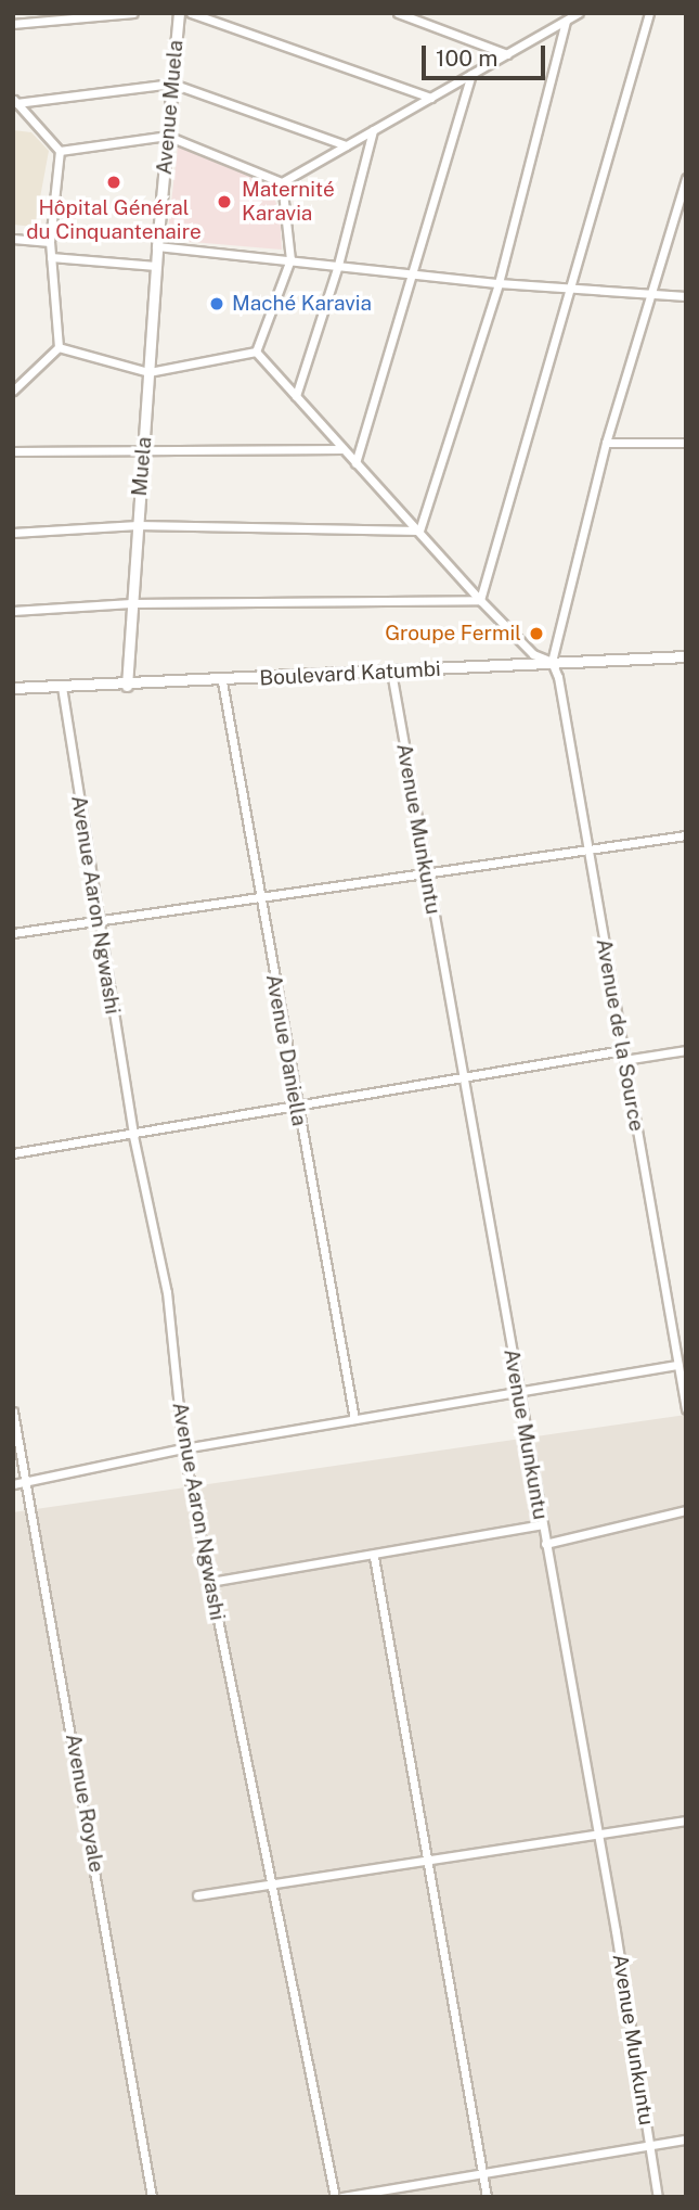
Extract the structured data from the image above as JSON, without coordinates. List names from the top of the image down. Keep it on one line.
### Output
{"streets":{"street":["Avenue Muela","Muela","Boulevard Katumbi","Avenue Munkuntu","Avenue Aaron Ngwashi","Avenue de la Source","Avenue Daniella","Avenue Royale"]},"crossings":[["Avenue Muela","Muela"],["Muela","Boulevard Katumbi"],["Boulevard Katumbi","Avenue Munkuntu"],["Boulevard Katumbi","Avenue Aaron Ngwashi"],["Boulevard Katumbi","Avenue de la Source"],["Boulevard Katumbi","Avenue Daniella"]],"places":["Hôpital Général du Cinquantenaire","Maternité Karavia","Maché Karavia","Groupe Fermil"],"scale_bar":"100 m"}
